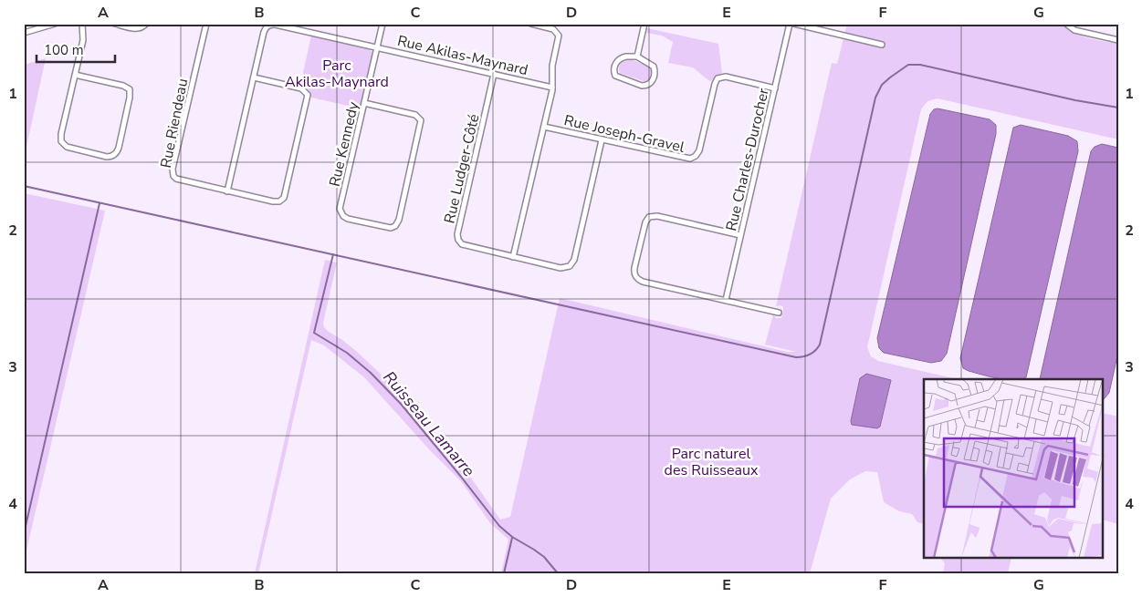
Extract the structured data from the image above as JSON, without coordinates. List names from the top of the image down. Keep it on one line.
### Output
{"streets":{"street":["Rue Akilas-Maynard","Rue Riendeau","Rue Joseph-Gravel","Rue Kennedy","Rue Charles-Durocher","Rue Ludger-Côté"]},"crossings":[["Rue Akilas-Maynard","Rue Riendeau"],["Rue Akilas-Maynard","Rue Kennedy"],["Rue Akilas-Maynard","Rue Ludger-Côté"],["Rue Joseph-Gravel","Rue Charles-Durocher"],["Rue Joseph-Gravel","Rue Ludger-Côté"]],"water":["Ruisseau Lamarre"],"parks":["Parc Akilas-Maynard","Parc naturel des Ruisseaux"],"scale_bar":"100 m","grid":{"columns":["A","B","C","D","E","F","G"],"rows":["1","2","3","4"]}}
